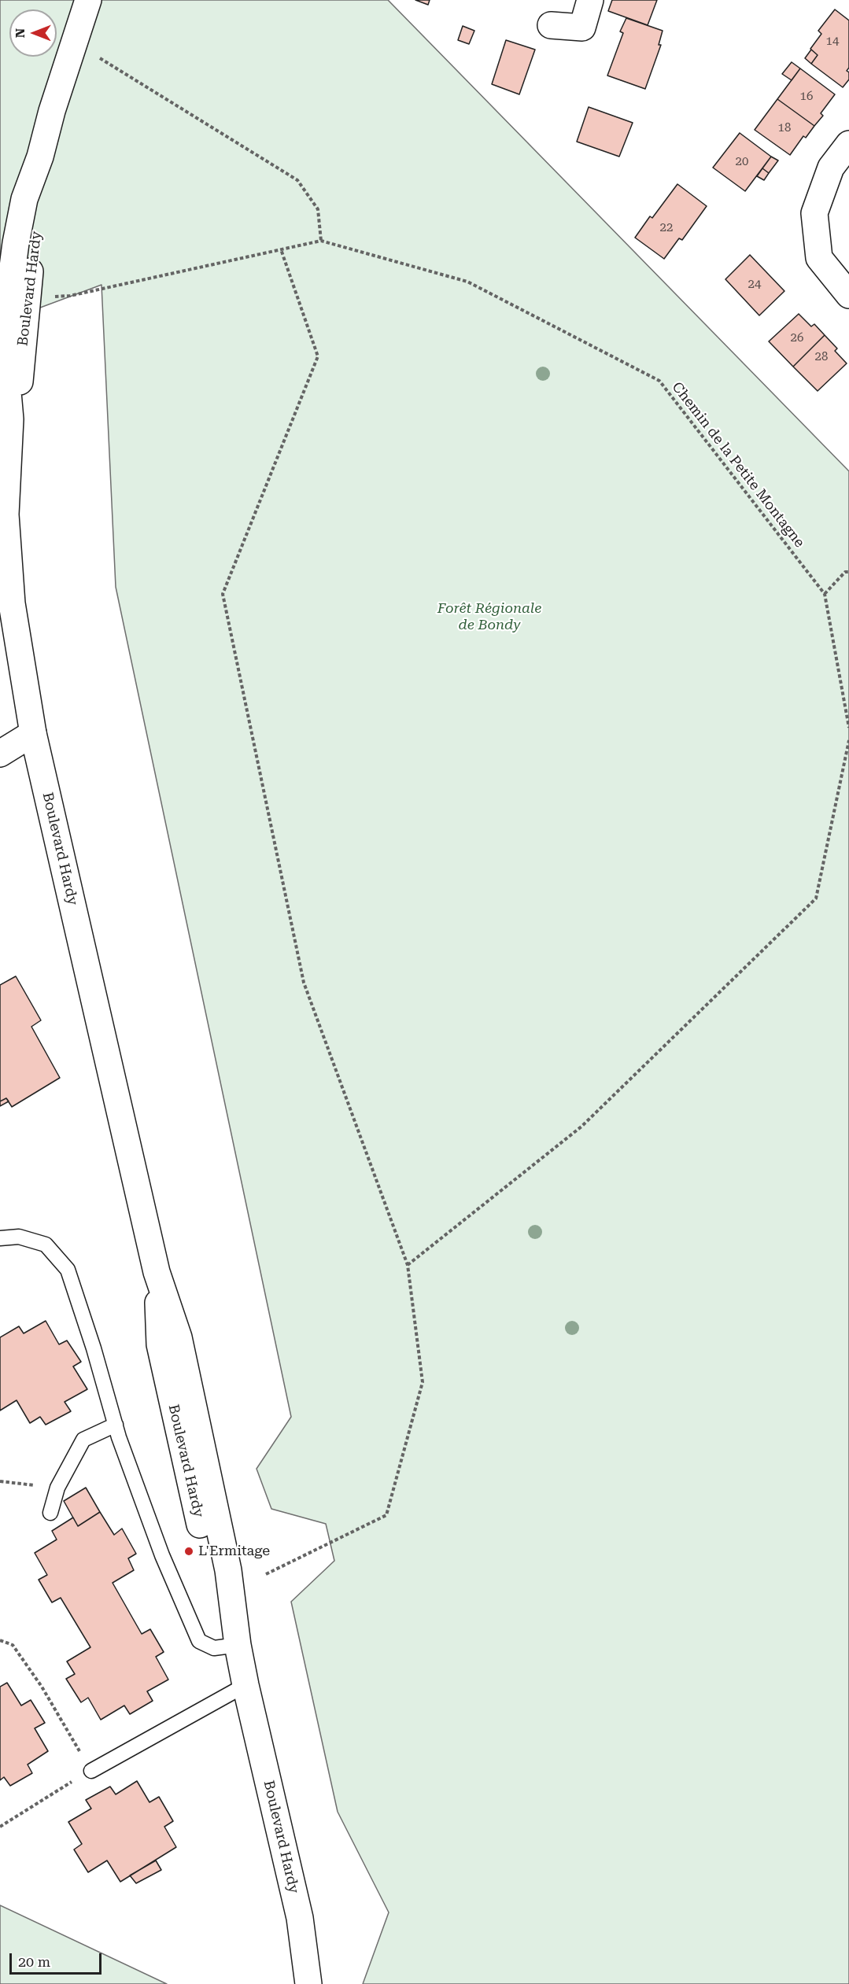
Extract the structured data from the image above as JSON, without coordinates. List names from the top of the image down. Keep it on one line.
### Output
{"streets":{"street":["Boulevard Hardy"],"path":["Chemin de la Petite Montagne"]},"parks":["Forêt Régionale de Bondy"],"places":["L'Ermitage"],"house_numbers":["14","16","18","20","22","24","26","28"],"scale_bar":"20 m","north":"left"}
